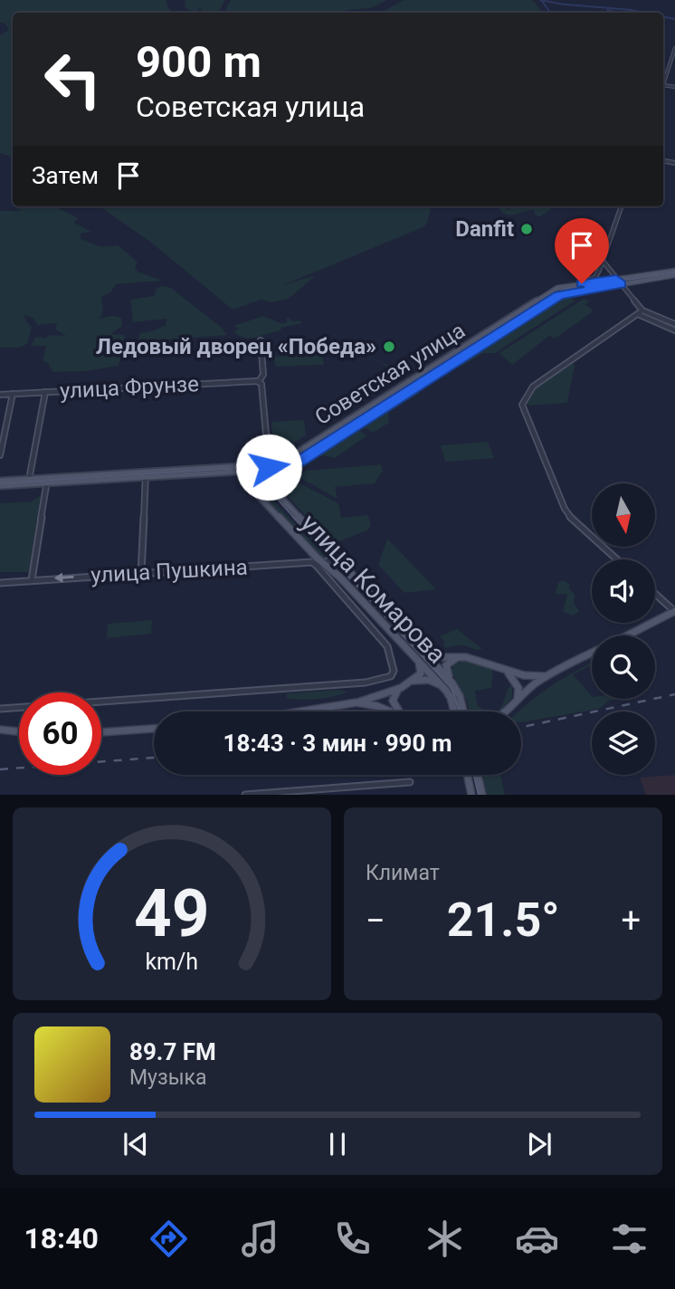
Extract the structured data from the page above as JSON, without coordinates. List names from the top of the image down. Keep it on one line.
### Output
{"streets":{"main road":["Советская улица","улица Комарова"],"street":["улица Фрунзе","улица Пушкина"]},"crossings":[["Советская улица","улица Комарова"],["улица Пушкина","улица Комарова"]],"places":["Danfit","Ледовый дворец «Победа»"],"north":"bottom","page":{"turn":["900 m","Советская улица"],"then":"Затем","limit":"60","trip":"18:43 · 3 мин · 990 m","tile":"Климат","heat":["−","21.5°","+"],"song":["89.7 FM","Музыка"],"tabs":"18:40","gauge":["49","km/h"]}}
